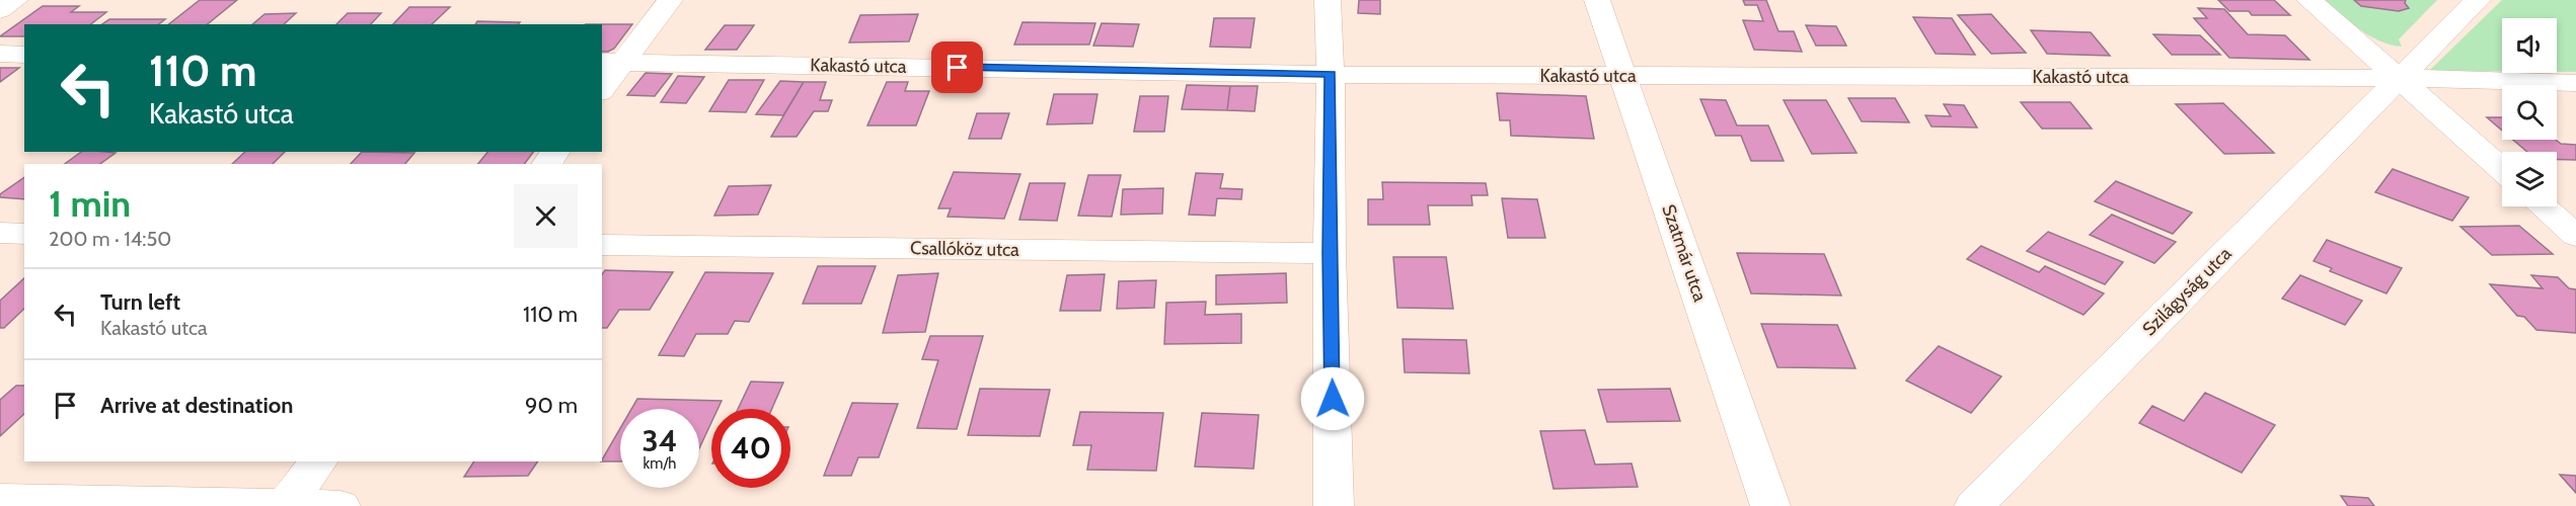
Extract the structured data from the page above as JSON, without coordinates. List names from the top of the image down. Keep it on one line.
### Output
{"streets":{"street":["Kakastó utca","Csallóköz utca","Szatmár utca","Szilágyság utca"]},"crossings":[["Kakastó utca","Szatmár utca"],["Kakastó utca","Szilágyság utca"]],"page":{"turn":["110 m","Kakastó utca"],"heading":["1 min","200 m · 14:50"],"list":[{"name":"Turn left","note":"Kakastó utca","value":"110 m"},{"name":"Arrive at destination","value":"90 m"}],"speed":"34 km/h","limit":"40"}}
